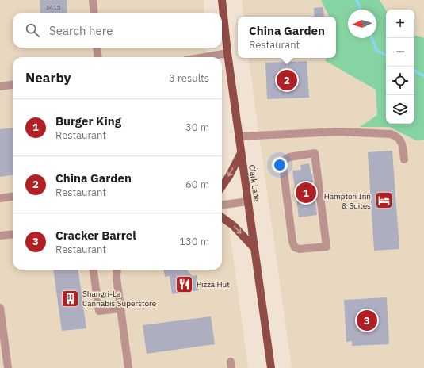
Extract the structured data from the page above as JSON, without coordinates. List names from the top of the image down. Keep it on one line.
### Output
{"streets":{"main road":["Clark Lane"]},"places":{"hotel":["Hampton Inn & Suites"],"restaurant":["Pizza Hut"],"building":["Shangri-La Cannabis Superstore"]},"house_numbers":["3415"],"north":"left","page":{"map_buttons":["+","−"],"search":"Search here","popup":["China Garden","Restaurant"],"heading":["Nearby","3 results"],"pins":["2","1","3"],"list":[{"mark":"1","name":"Burger King","note":"Restaurant","value":"30 m"},{"mark":"2","name":"China Garden","note":"Restaurant","value":"60 m"},{"mark":"3","name":"Cracker Barrel","note":"Restaurant","value":"130 m"}]}}
